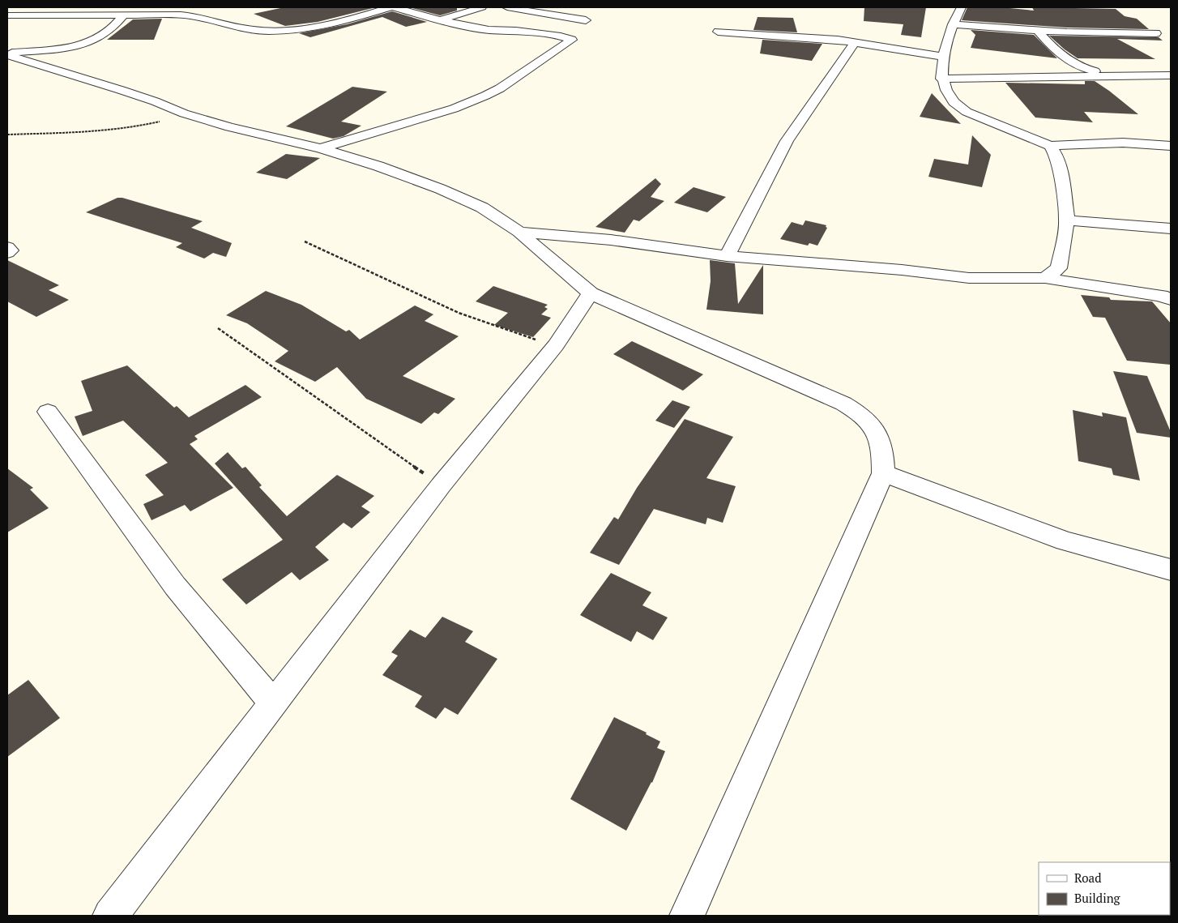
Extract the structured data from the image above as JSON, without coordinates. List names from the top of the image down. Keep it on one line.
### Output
{"legend":["Road","Building"]}
